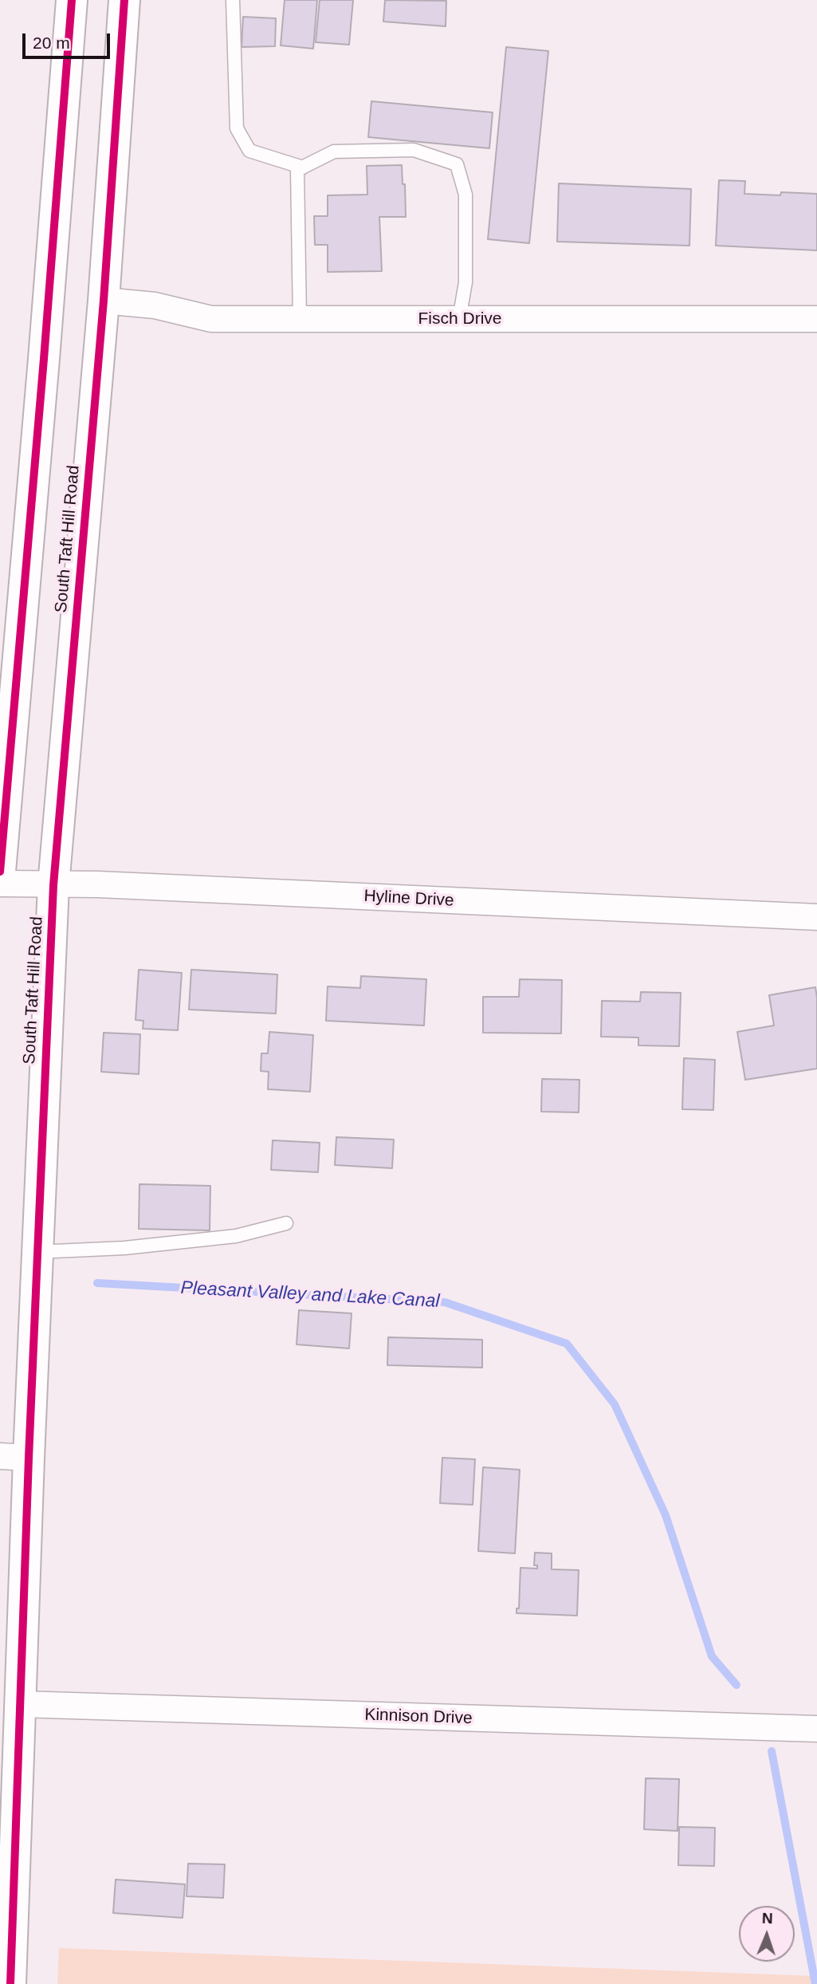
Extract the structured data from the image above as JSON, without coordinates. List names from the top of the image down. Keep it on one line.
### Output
{"streets":{"main road":["South Taft Hill Road"],"street":["Fisch Drive","Hyline Drive","Kinnison Drive"]},"crossings":[["Fisch Drive","South Taft Hill Road"],["South Taft Hill Road","Hyline Drive"],["South Taft Hill Road","Kinnison Drive"]],"water":["Pleasant Valley and Lake Canal"],"scale_bar":"20 m","north":"top"}
